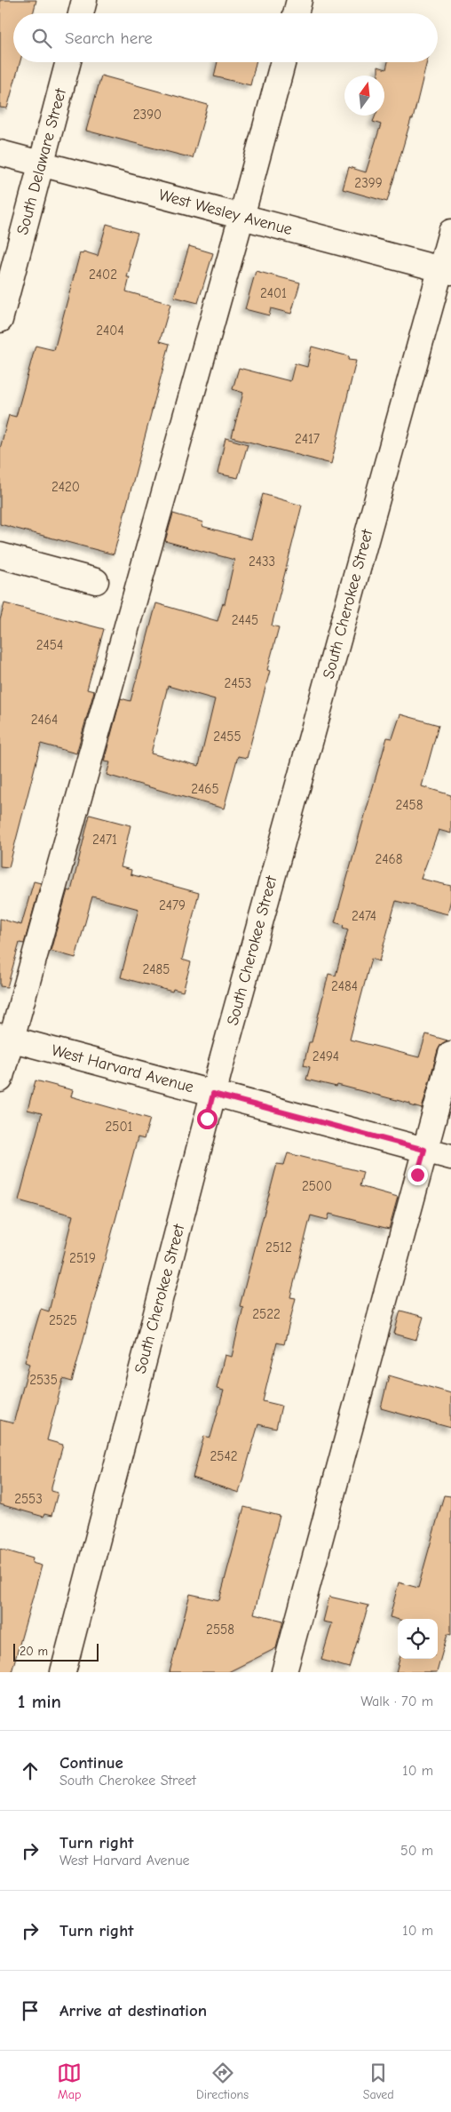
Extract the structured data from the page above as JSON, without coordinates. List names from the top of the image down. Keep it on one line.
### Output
{"streets":{"street":["South Delaware Street","West Wesley Avenue","South Cherokee Street","West Harvard Avenue"]},"crossings":[["South Delaware Street","West Wesley Avenue"],["West Wesley Avenue","South Cherokee Street"],["South Cherokee Street","West Harvard Avenue"]],"house_numbers":["2390","2399","2402","2401","2404","2417","2420","2433","2445","2454","2453","2464","2455","2465","2458","2471","2468","2479","2474","2485","2484","2494","2501","2500","2512","2519","2522","2525","2535","2542","2553","2558"],"scale_bar":"20 m","north":"top","page":{"search":"Search here","scale":"20 m","heading":["1 min","Walk · 70 m"],"list":[["Continue","South Cherokee Street","10 m"],["Turn right","West Harvard Avenue","50 m"],["Turn right","10 m"],"Arrive at destination"],"nav":["Map","Directions","Saved"]}}
